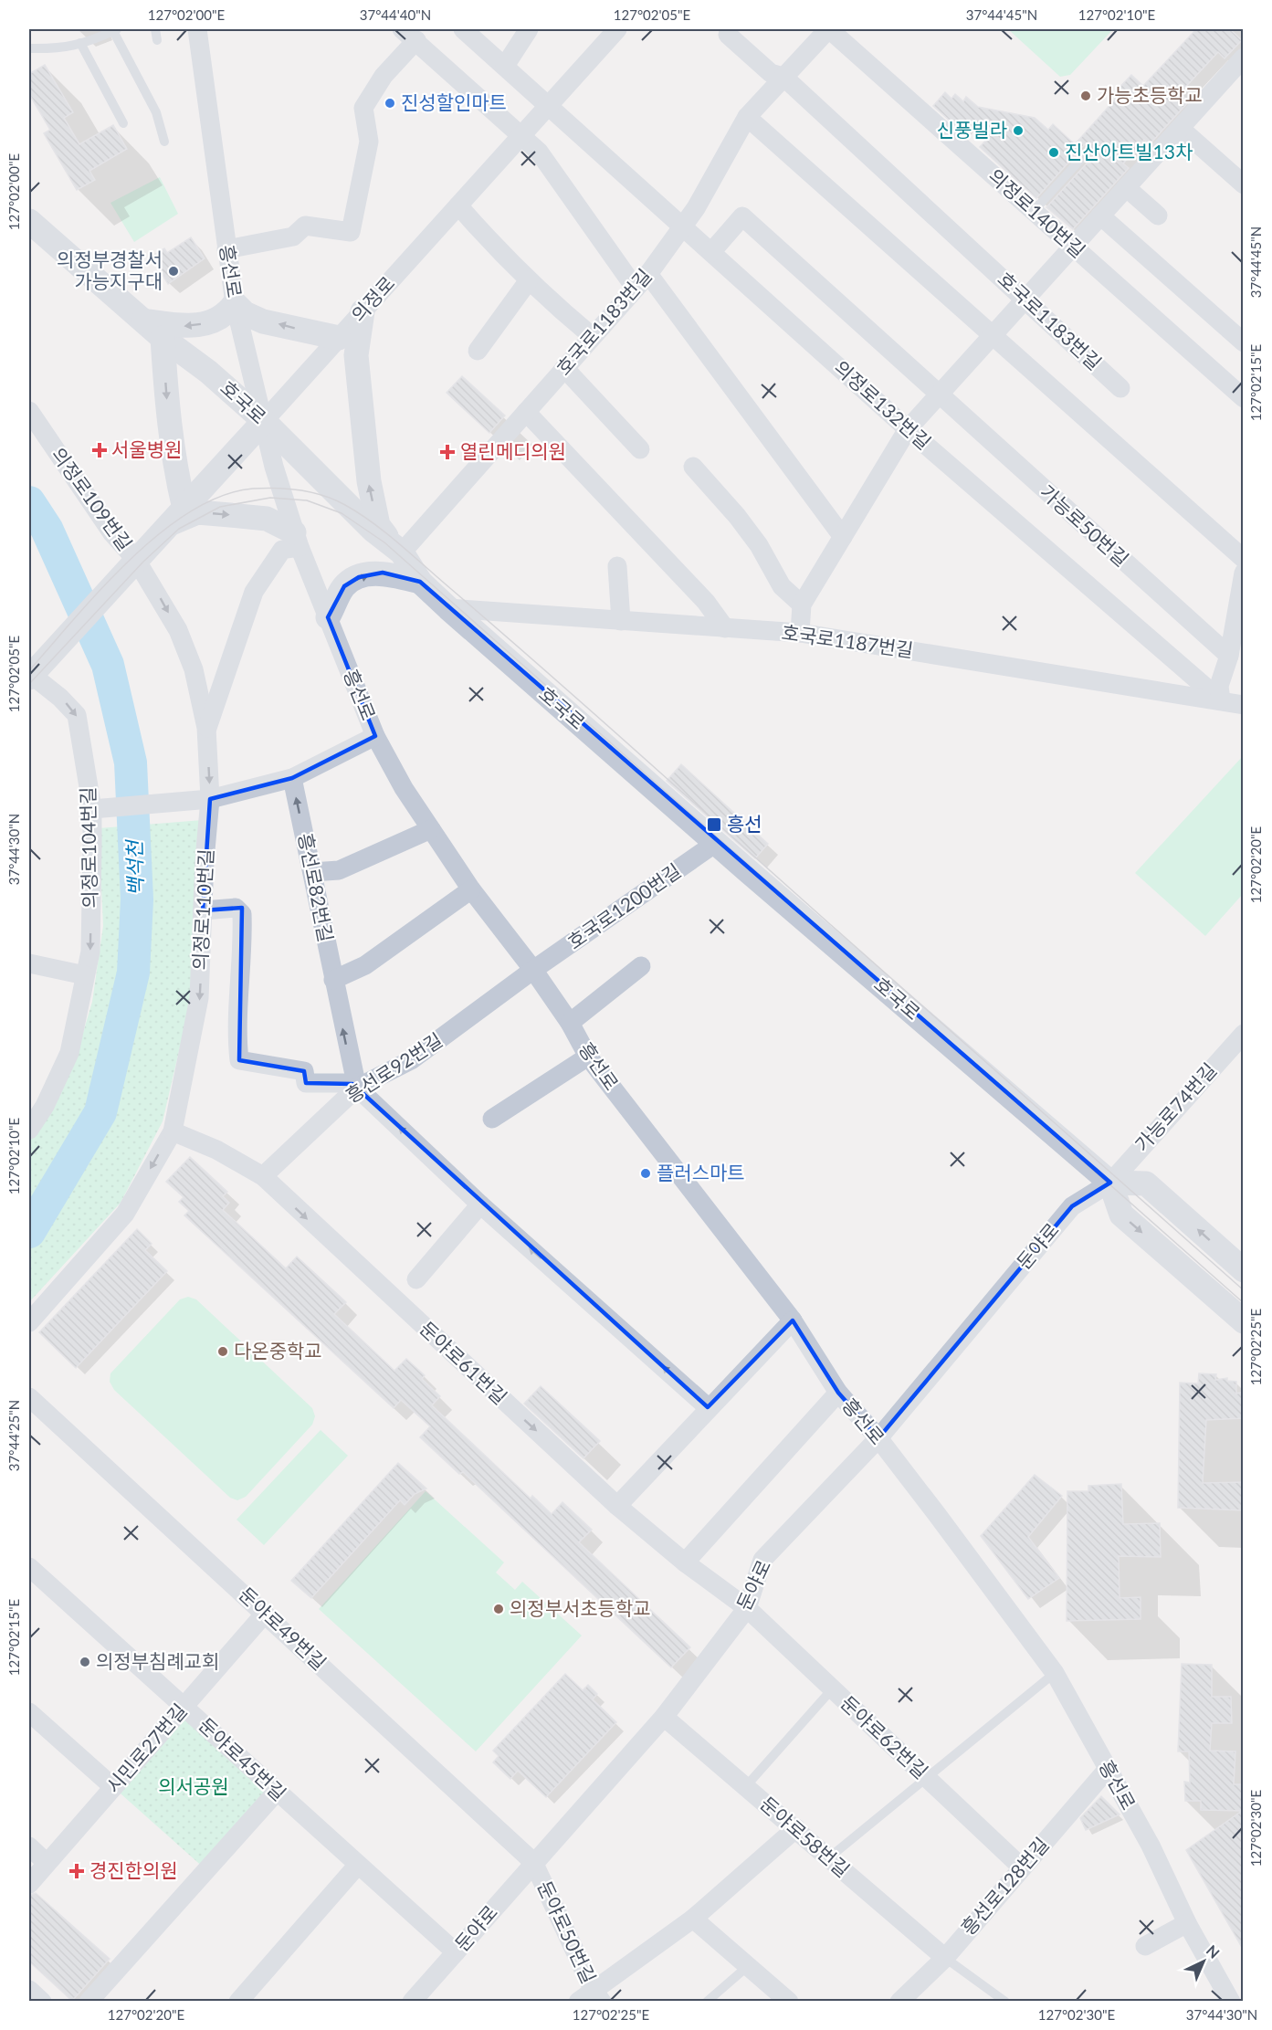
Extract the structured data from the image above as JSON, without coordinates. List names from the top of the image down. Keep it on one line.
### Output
{"streets":{"street":["의정로140번길","흥선로","의정로","호국로1183번길","호국로","의정로132번길","의정로109번길","가능로50번길","호국로1187번길","의정로104번길","흥선로82번길","호국로1200번길","의정로110번길","흥선로92번길","가능로74번길","둔야로","둔야로61번길","둔야로49번길","둔야로62번길","시민로27번길","둔야로45번길","둔야로58번길","흥선로128번길","둔야로50번길"]},"crossings":[["의정로140번길","호국로1183번길"],["흥선로","의정로"],["흥선로","호국로"],["흥선로","호국로1200번길"],["흥선로","흥선로92번길"],["흥선로","둔야로"],["흥선로","흥선로128번길"],["의정로","호국로"],["의정로","의정로132번길"],["의정로","의정로109번길"],["의정로","의정로104번길"],["의정로","의정로110번길"],["호국로1183번길","호국로"],["호국로1183번길","의정로132번길"],["호국로","호국로1187번길"],["호국로","호국로1200번길"],["호국로","가능로74번길"],["호국로","둔야로"],["의정로132번길","가능로50번길"],["의정로132번길","호국로1187번길"],["의정로109번길","의정로110번길"],["흥선로82번길","흥선로92번길"],["호국로1200번길","흥선로92번길"],["의정로110번길","둔야로61번길"],["흥선로92번길","둔야로61번길"],["가능로74번길","둔야로"],["둔야로","둔야로61번길"],["둔야로","둔야로49번길"],["둔야로","둔야로62번길"],["둔야로","둔야로45번길"],["둔야로","둔야로58번길"],["둔야로","둔야로50번길"],["둔야로61번길","둔야로62번길"],["둔야로49번길","시민로27번길"],["둔야로49번길","둔야로50번길"],["둔야로62번길","흥선로128번길"],["시민로27번길","둔야로45번길"],["둔야로58번길","흥선로128번길"]],"one_way":["의정로104번길","흥선로82번길","의정로110번길"],"water":["백석천"],"parks":["의서공원"],"places":{"other":["가능초등학교","진성할인마트","신풍빌라","진산아트빌13차","의정부경찰서 가능지구대","플러스마트","다온중학교","의정부서초등학교","의정부침례교회"],"health":["서울병원","열린메디의원","경진한의원"],"transit":["흥선"]},"north":"top right","coordinates":["127°02'00\"E","37°44'40\"N","127°02'05\"E","37°44'45\"N","127°02'10\"E","127°02'15\"E","37°44'30\"N","127°02'20\"E","127°02'25\"E","37°44'25\"N","127°02'30\"E"]}
